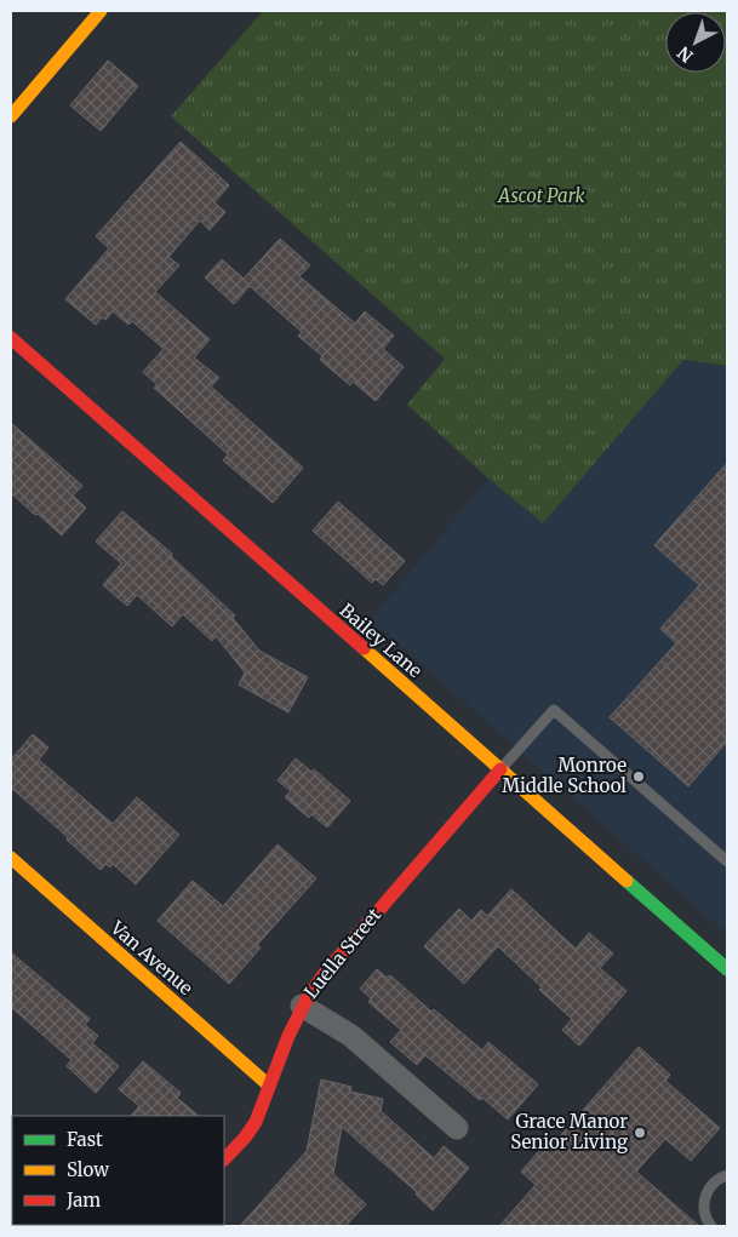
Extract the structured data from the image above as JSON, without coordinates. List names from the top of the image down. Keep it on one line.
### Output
{"streets":{"street":["Bailey Lane","Luella Street","Van Avenue"]},"crossings":[["Bailey Lane","Luella Street"],["Luella Street","Van Avenue"]],"parks":["Ascot Park"],"places":["Monroe Middle School","Grace Manor Senior Living"],"legend":["Fast","Slow","Jam"],"north":"bottom left"}
